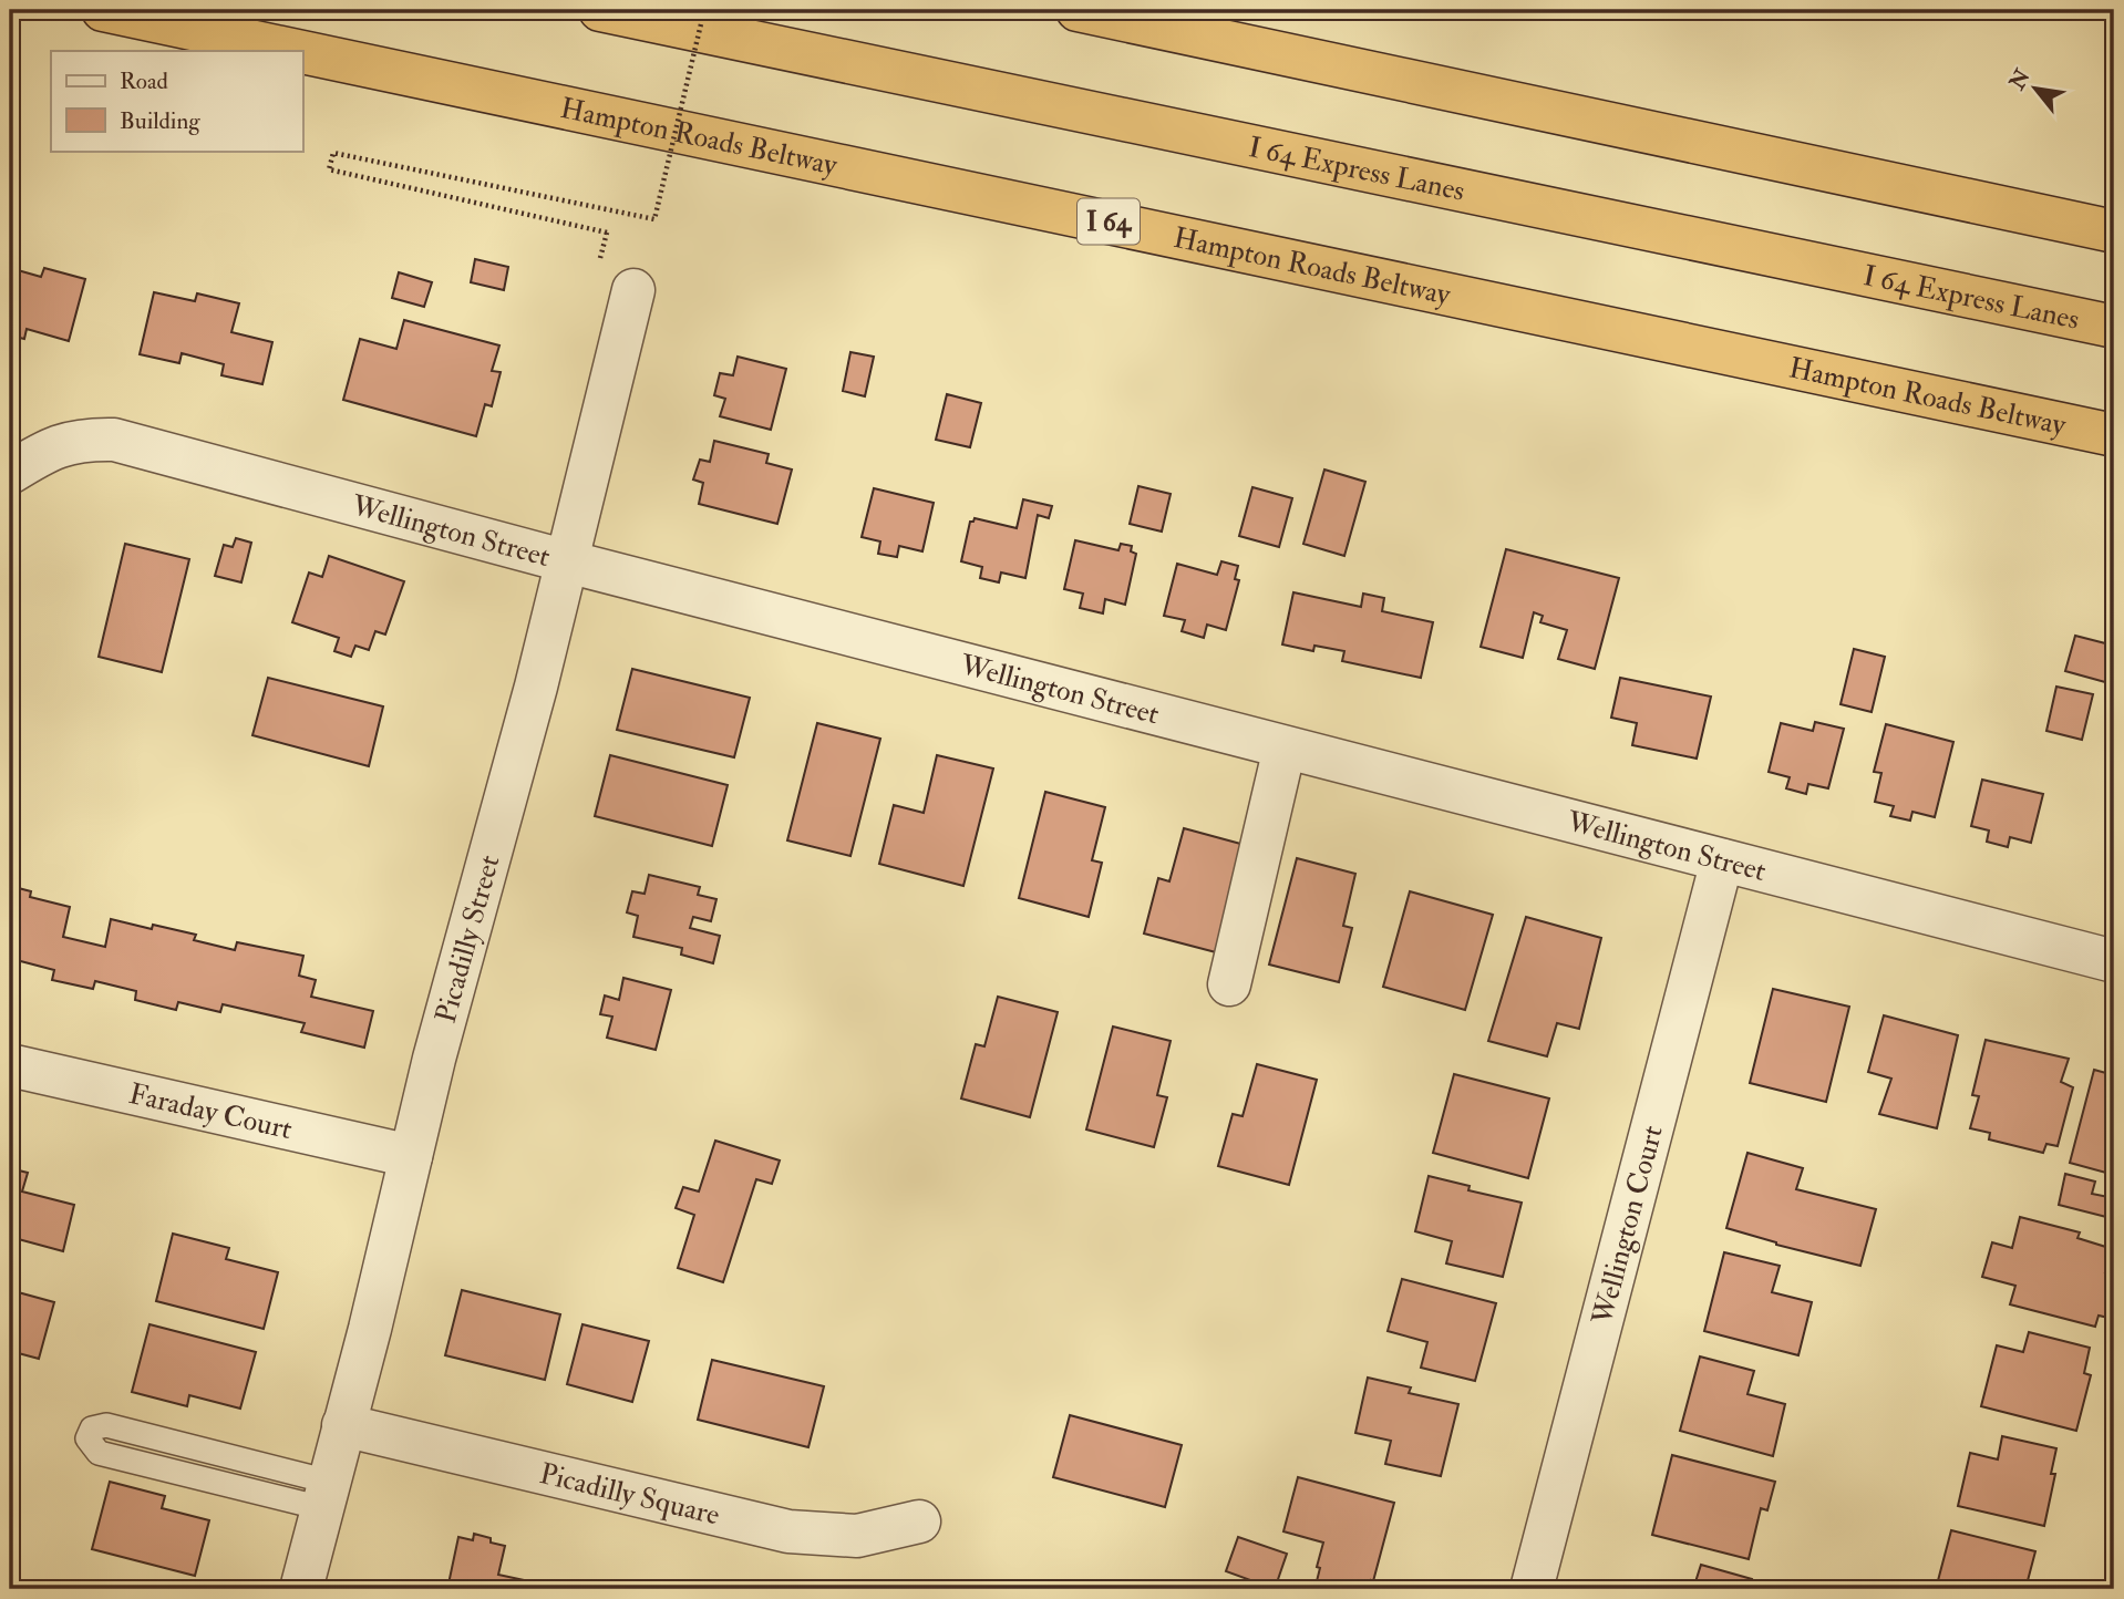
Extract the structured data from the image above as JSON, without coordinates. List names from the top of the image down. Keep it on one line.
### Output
{"streets":{"highway":["Hampton Roads Beltway","I 64 Express Lanes","I 64"],"street":["Wellington Street","Picadilly Street","Faraday Court","Wellington Court","Picadilly Square"]},"crossings":[["Wellington Street","Picadilly Street"],["Wellington Street","Wellington Court"],["Picadilly Street","Faraday Court"],["Picadilly Street","Picadilly Square"]],"legend":["Road","Building"],"north":"top left"}
